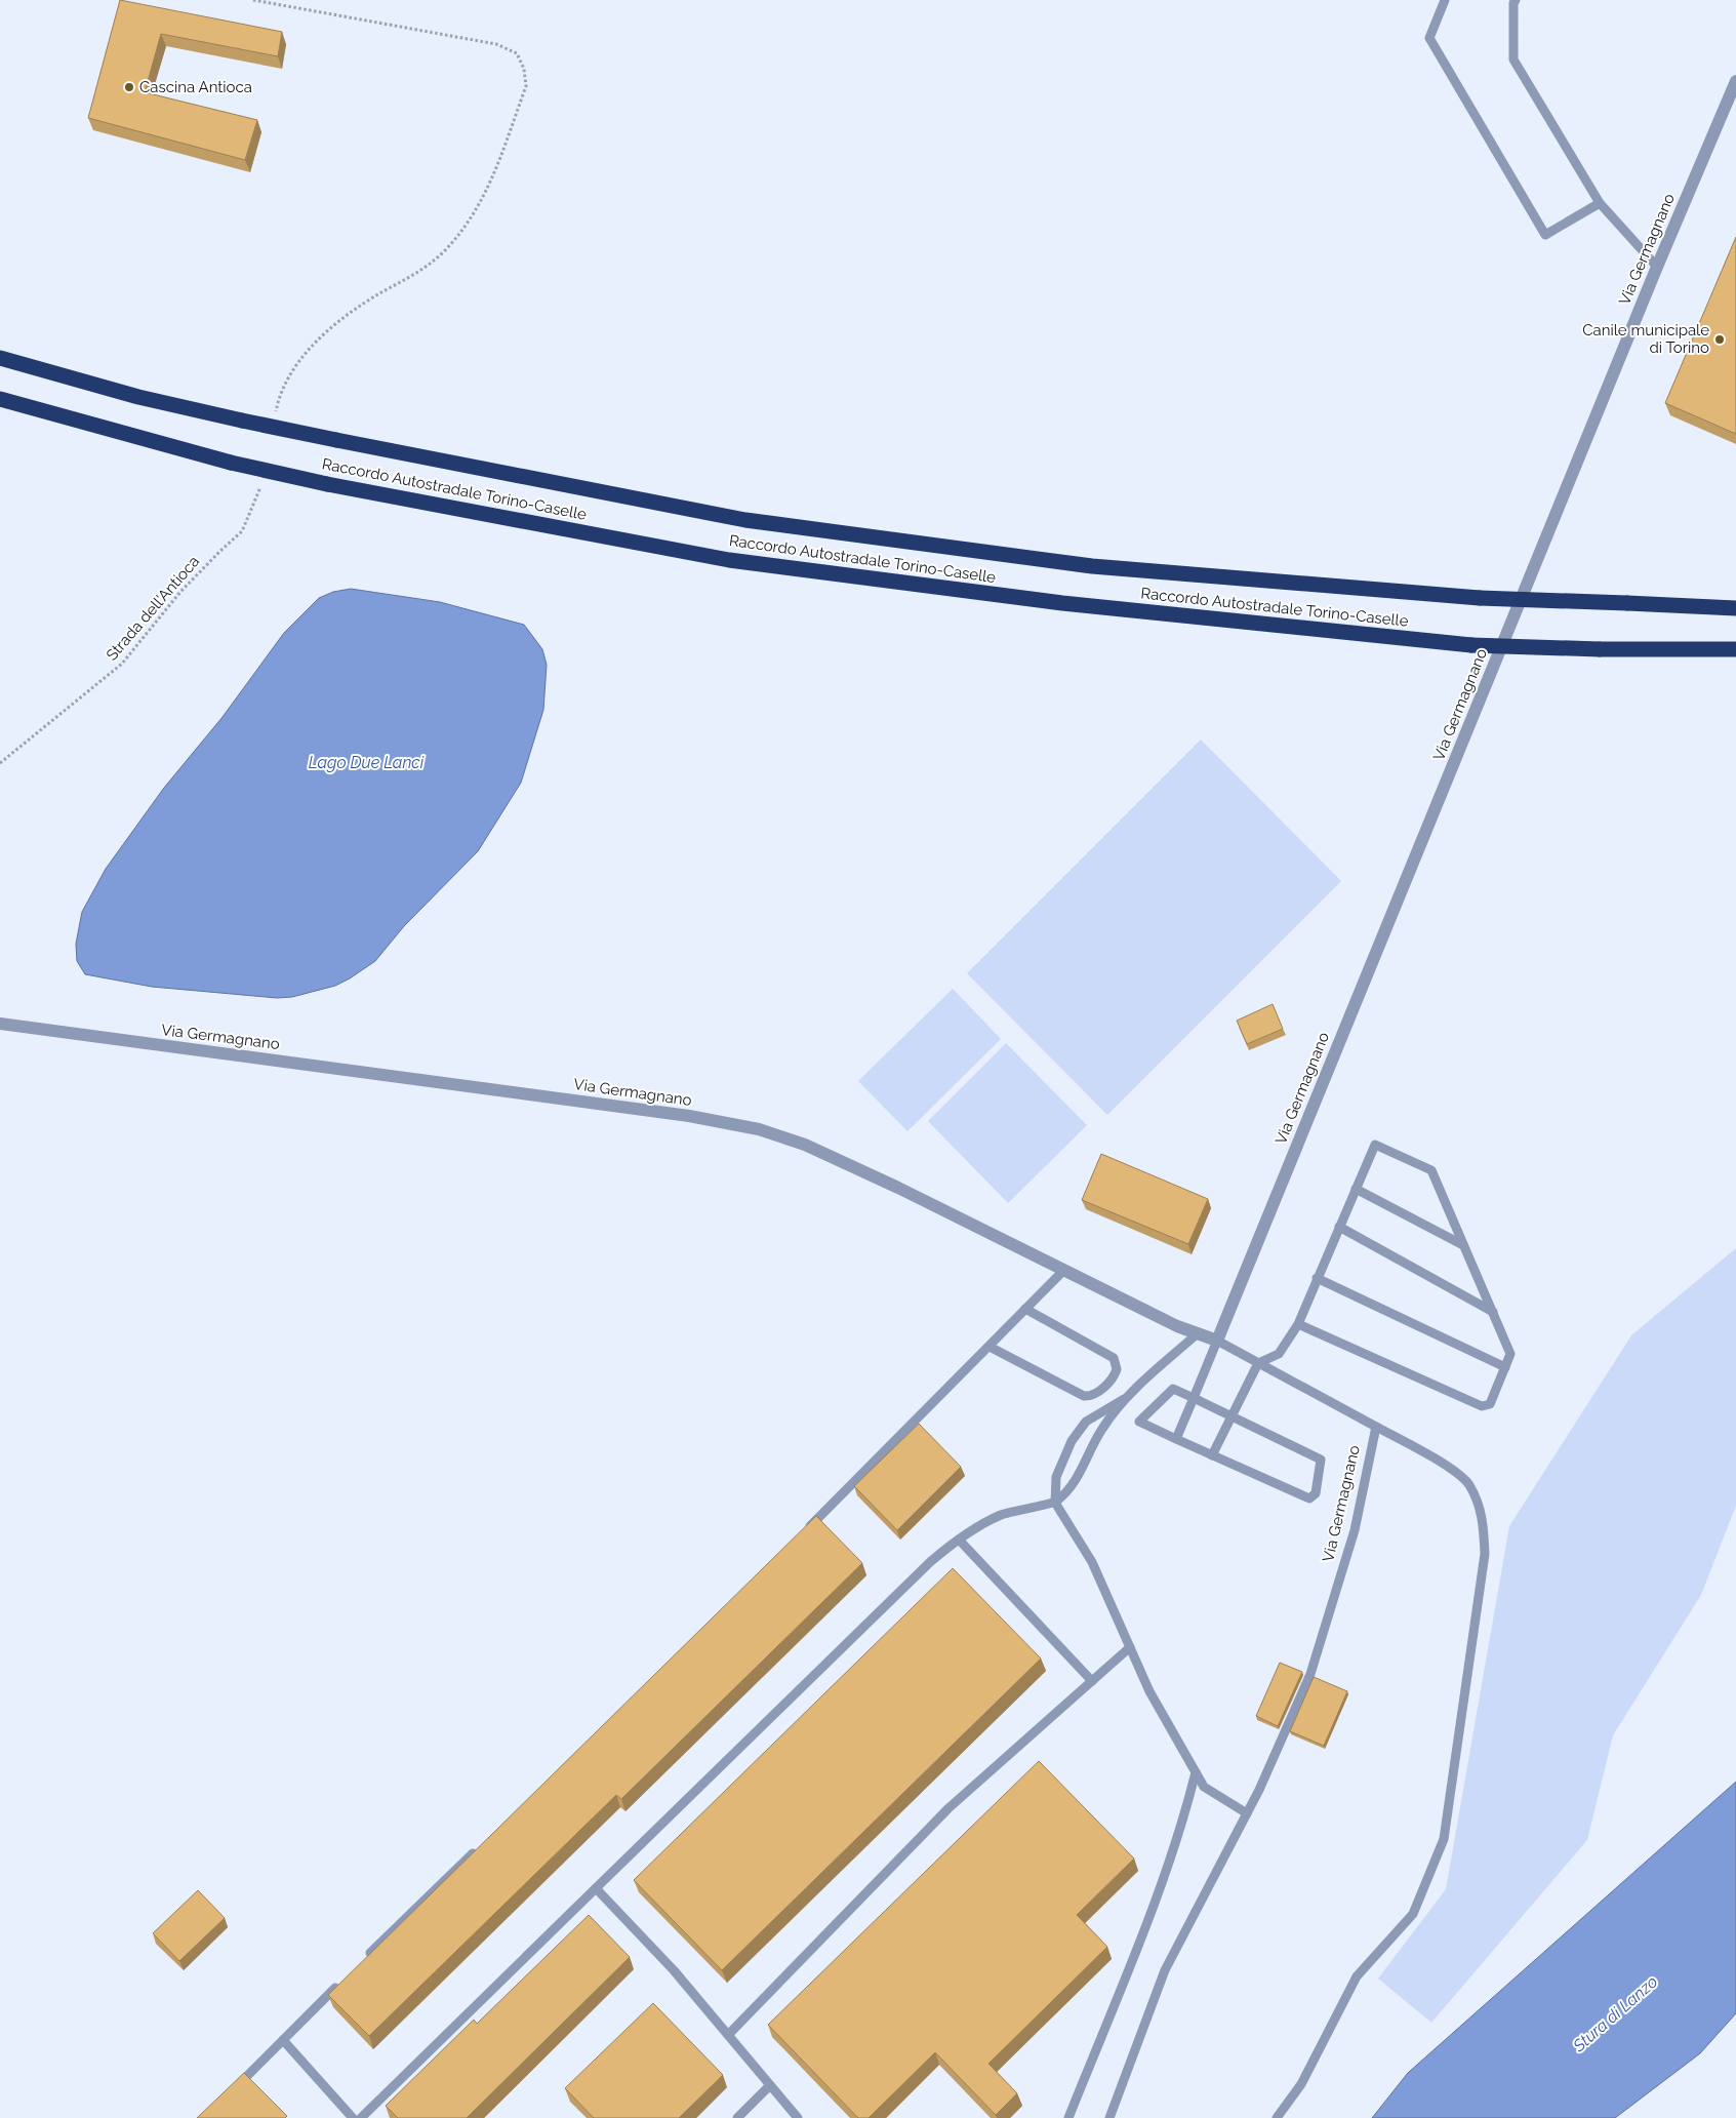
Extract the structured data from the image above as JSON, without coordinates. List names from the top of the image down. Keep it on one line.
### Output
{"streets":{"highway":["Raccordo Autostradale Torino-Caselle"],"street":["Via Germagnano"],"path":["Strada dell'Antioca"]},"water":["Lago Due Lanci","Stura di Lanzo"],"places":["Cascina Antioca","Canile municipale di Torino"]}
